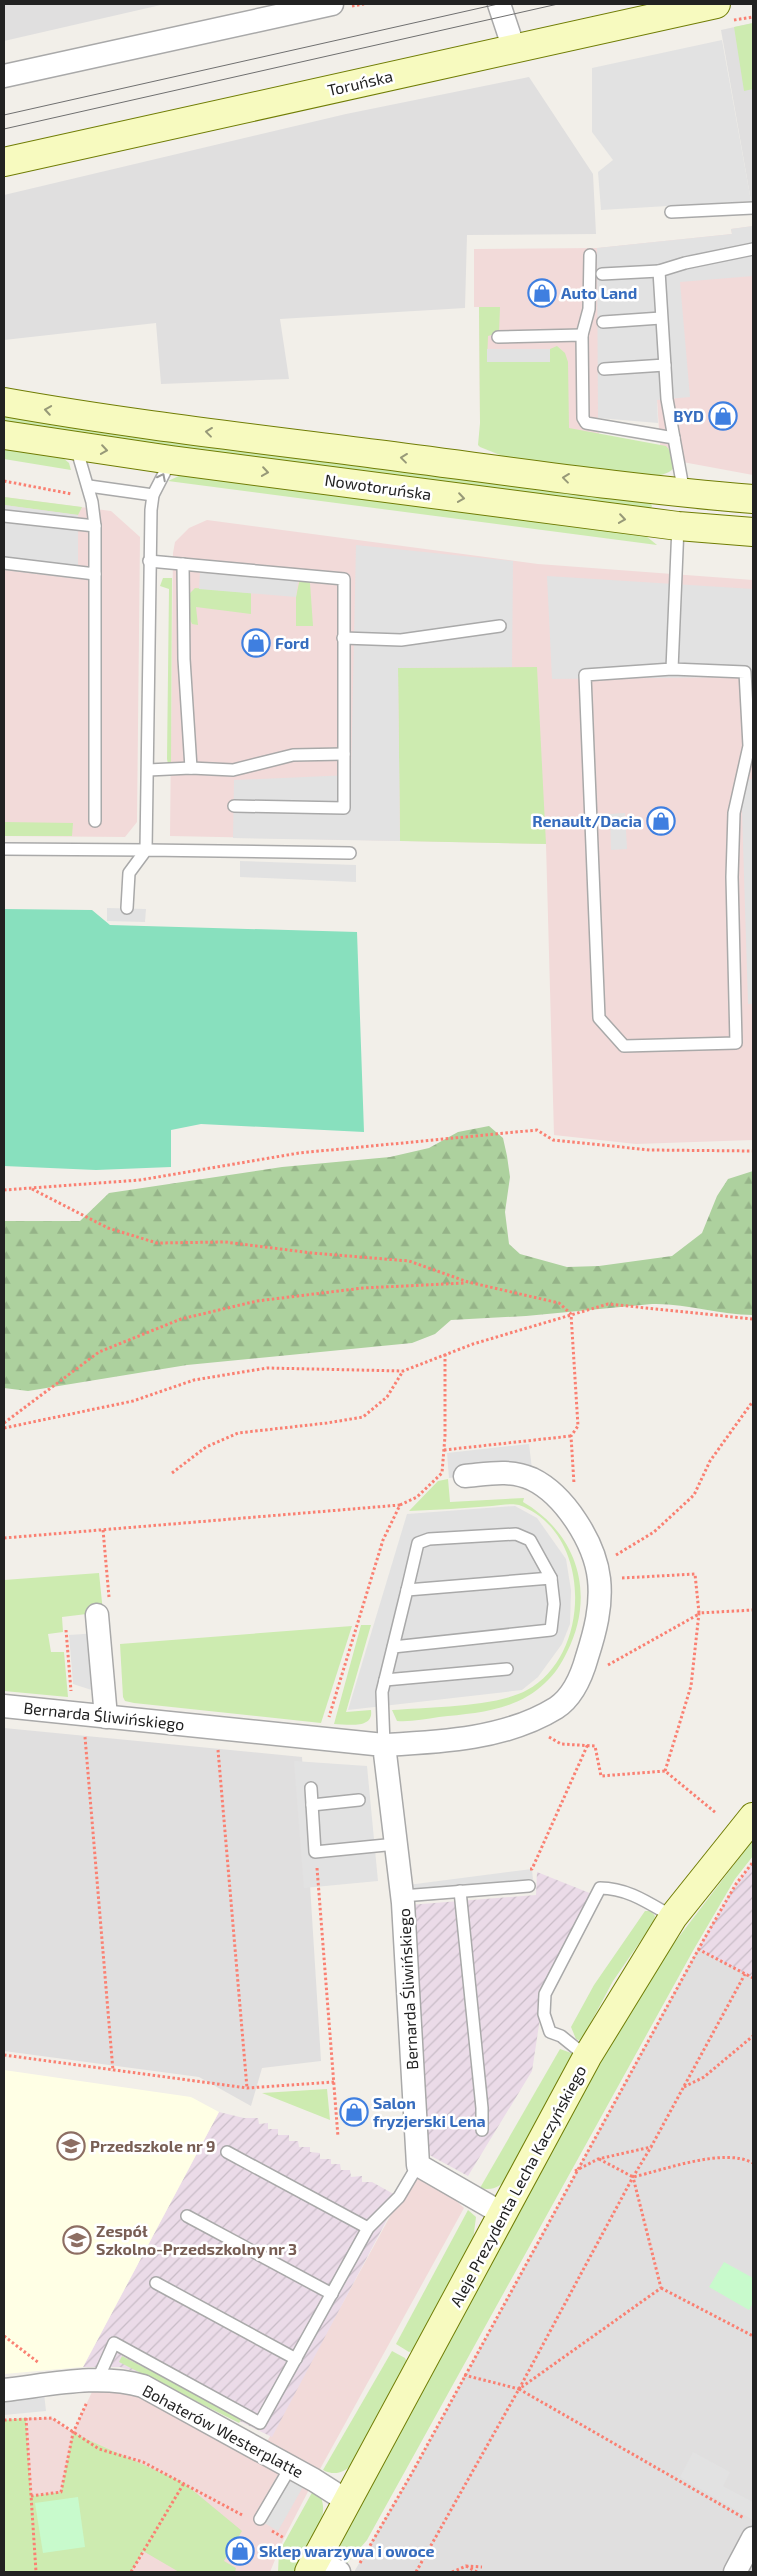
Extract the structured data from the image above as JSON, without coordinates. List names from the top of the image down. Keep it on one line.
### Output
{"streets":{"street":["Toruńska","Nowotoruńska","Bernarda Śliwińskiego","Aleje Prezydenta Lecha Kaczyńskiego","Bohaterów Westerplatte"]},"crossings":[["Aleje Prezydenta Lecha Kaczyńskiego","Bohaterów Westerplatte"]],"places":{"shop":["Auto Land","BYD","Ford","Renault/Dacia","Salon fryzjerski Lena","Sklep warzywa i owoce"],"school or university":["Przedszkole nr 9","Zespół Szkolno-Przedszkolny nr 3"]}}
